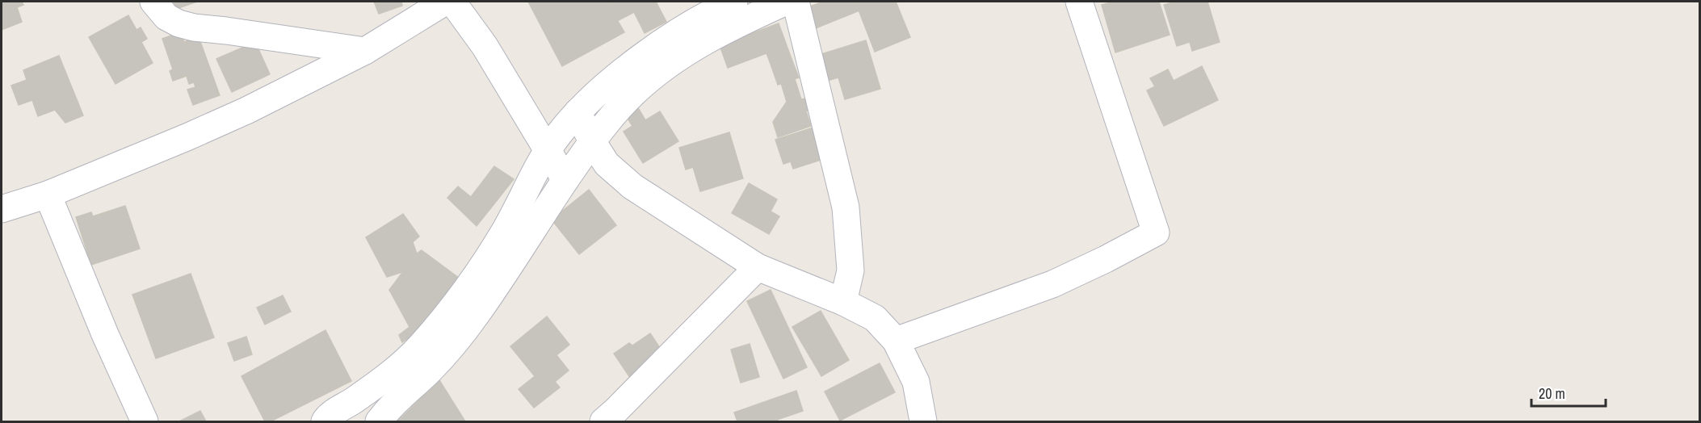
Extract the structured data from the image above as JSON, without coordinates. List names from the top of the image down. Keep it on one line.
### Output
{"scale_bar":"20 m"}
